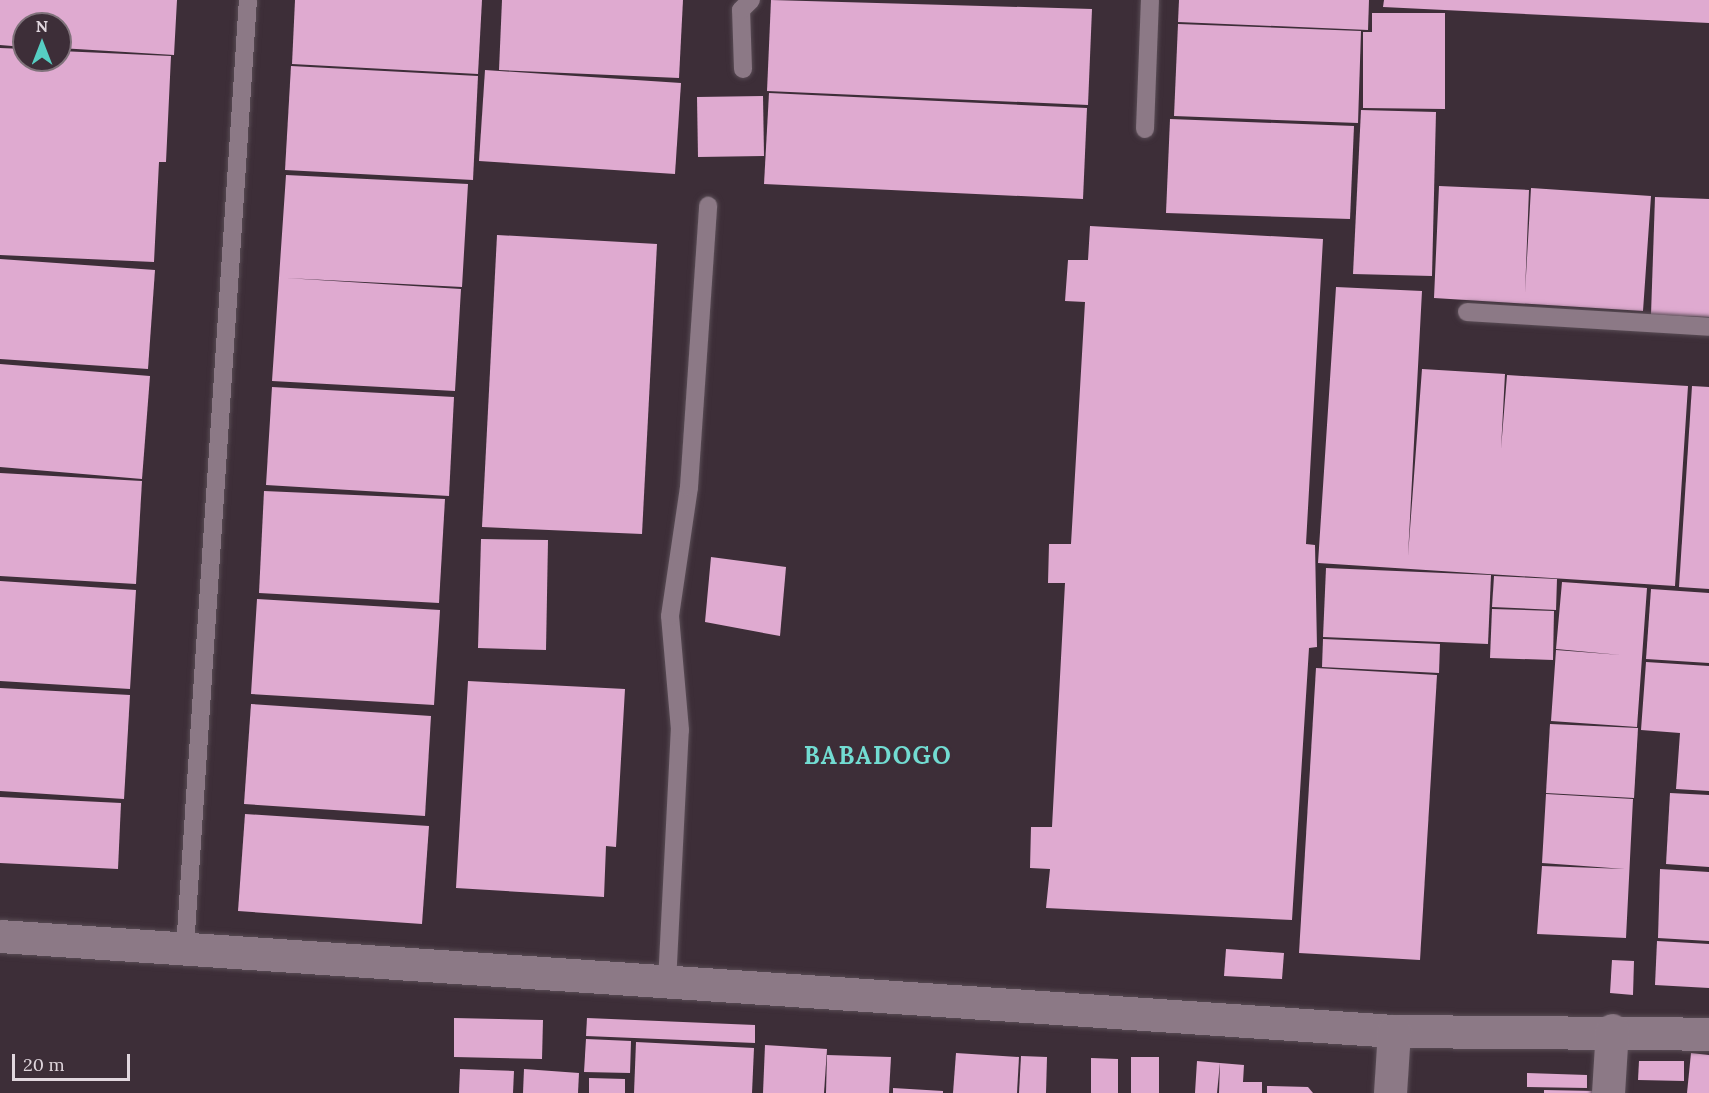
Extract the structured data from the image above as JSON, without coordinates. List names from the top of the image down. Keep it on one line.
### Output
{"districts":["BABADOGO"],"scale_bar":"20 m","north":"top"}
